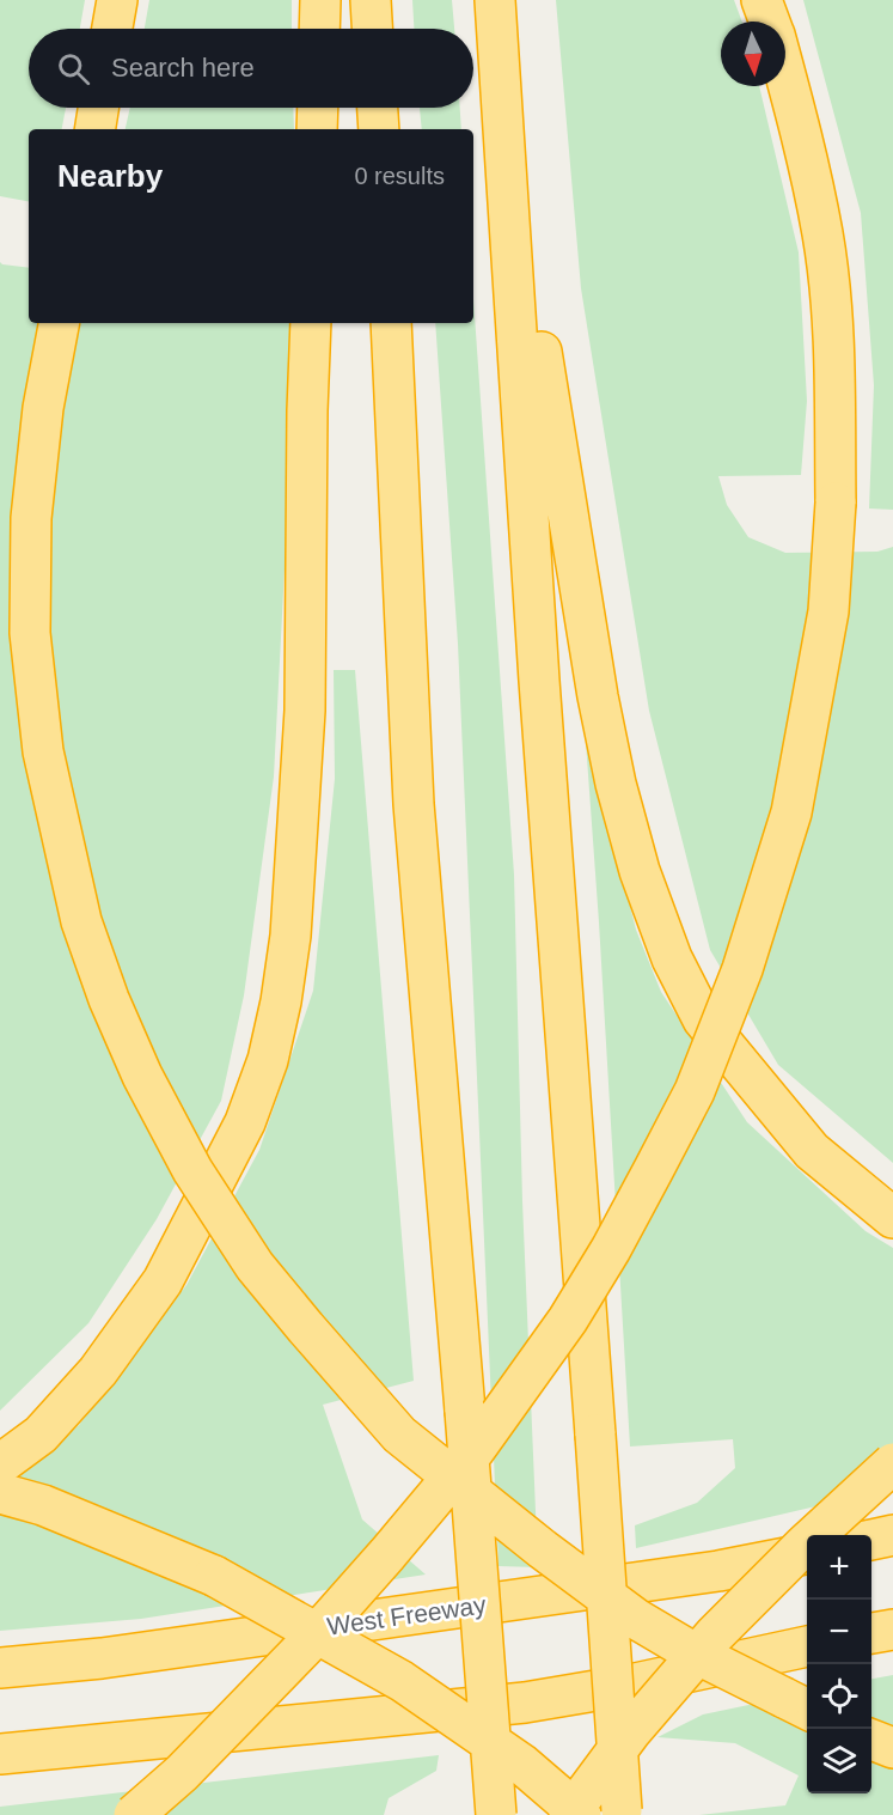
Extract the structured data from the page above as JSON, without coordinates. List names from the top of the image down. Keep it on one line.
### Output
{"streets":{"highway":["West Freeway"]},"north":"bottom","page":{"search":"Search here","heading":["Nearby","0 results"],"map_buttons":["+","−"]}}
